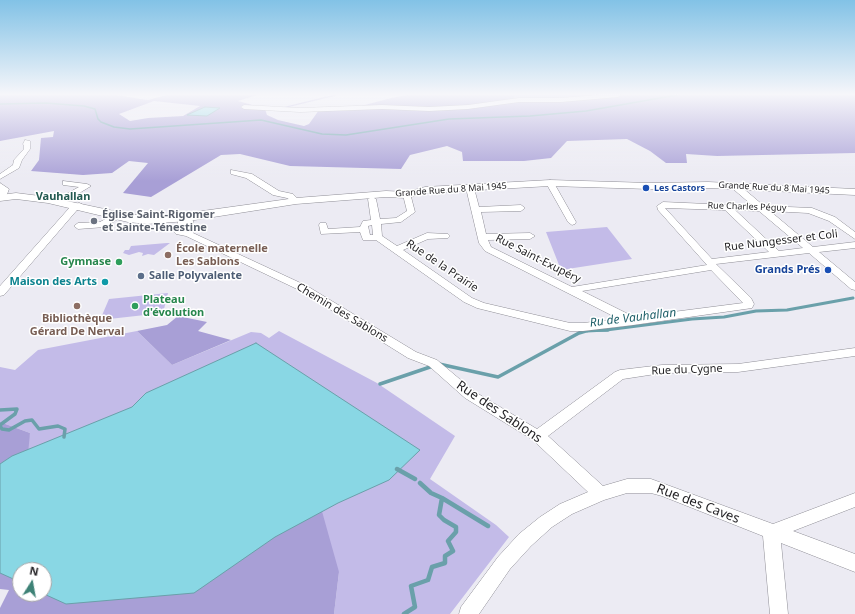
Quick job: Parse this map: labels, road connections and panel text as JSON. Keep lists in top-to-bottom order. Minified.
{"streets":{"main road":["Grande Rue du 8 Mai 1945"],"street":["Rue Charles Péguy","Rue Nungesser et Coli","Rue Saint-Exupéry","Rue de la Prairie","Chemin des Sablons","Rue du Cygne","Rue des Sablons","Rue des Caves"]},"crossings":[["Grande Rue du 8 Mai 1945","Rue Saint-Exupéry"],["Grande Rue du 8 Mai 1945","Chemin des Sablons"],["Rue Charles Péguy","Rue Nungesser et Coli"],["Rue Charles Péguy","Rue de la Prairie"],["Rue Nungesser et Coli","Rue Saint-Exupéry"],["Rue Nungesser et Coli","Rue de la Prairie"],["Rue Saint-Exupéry","Rue de la Prairie"],["Chemin des Sablons","Rue des Sablons"],["Rue du Cygne","Rue des Sablons"],["Rue des Sablons","Rue des Caves"]],"districts":["Vauhallan"],"water":["Ru de Vauhallan"],"places":["Les Castors","Église Saint-Rigomer et Sainte-Ténestine","École maternelle Les Sablons","Gymnase","Grands Prés","Salle Polyvalente","Maison des Arts","Bibliothèque Gérard De Nerval","Plateau d'évolution"],"north":"top"}
